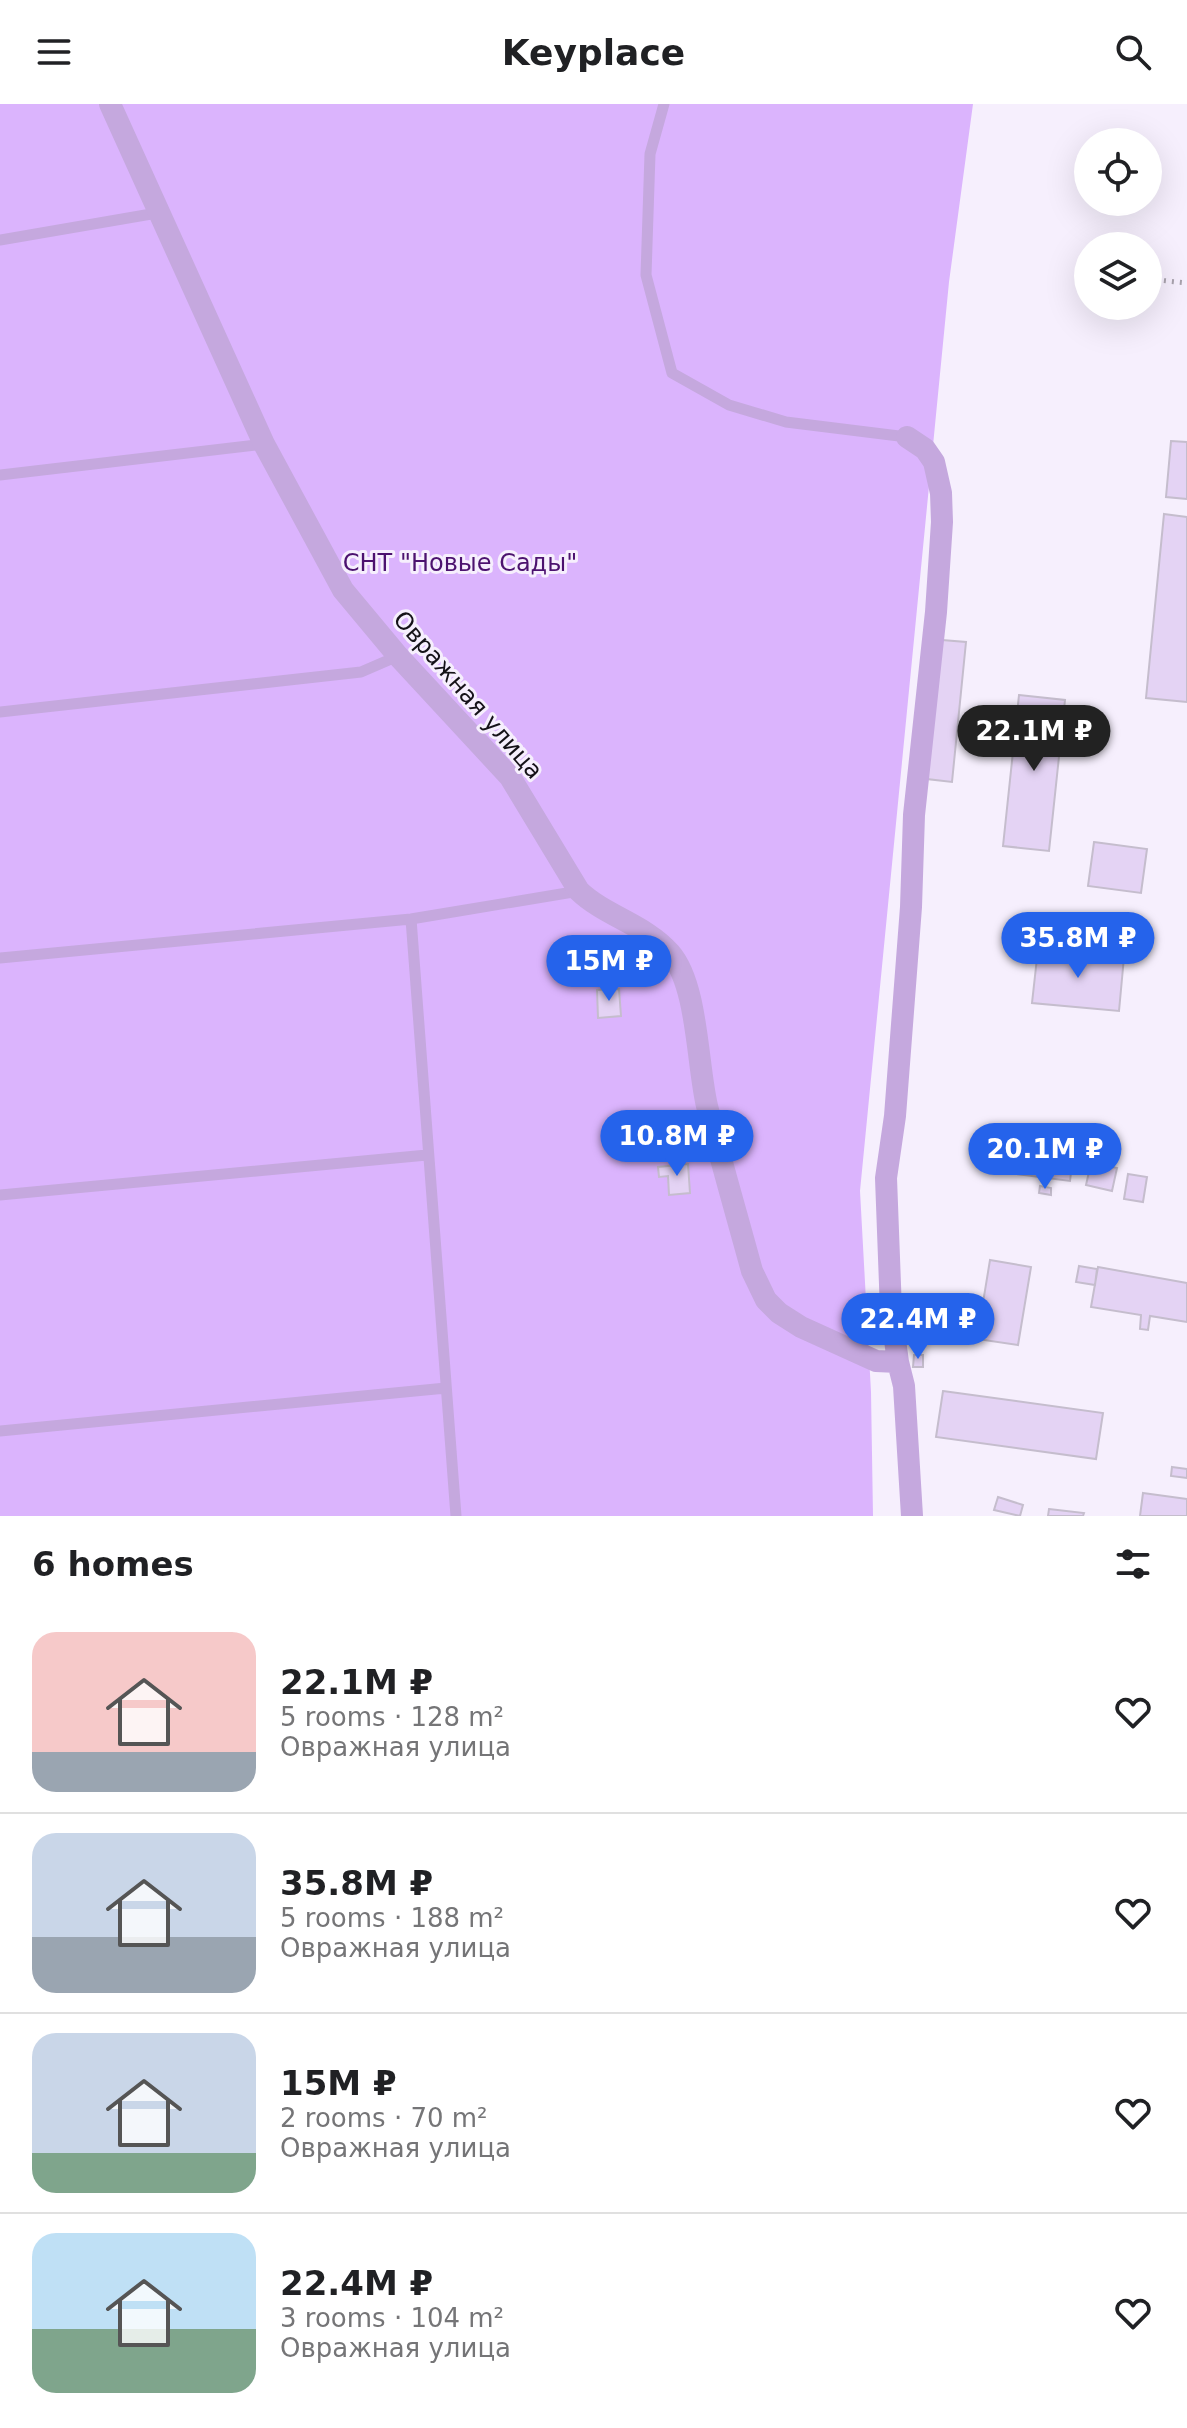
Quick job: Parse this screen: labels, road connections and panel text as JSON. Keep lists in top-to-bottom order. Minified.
{"streets":{"street":["Овражная улица"]},"parks":["СНТ \"Новые Сады\""],"page":{"header":"Keyplace","price":["22.1M ₽","35.8M ₽","15M ₽","10.8M ₽","20.1M ₽","22.4M ₽"],"heading":"6 homes","list":[{"name":"22.1M ₽","note":"5 rooms · 128 m² · Овражная улица"},{"name":"35.8M ₽","note":"5 rooms · 188 m² · Овражная улица"},{"name":"15M ₽","note":"2 rooms · 70 m² · Овражная улица"},{"name":"22.4M ₽","note":"3 rooms · 104 m² · Овражная улица"}]}}
